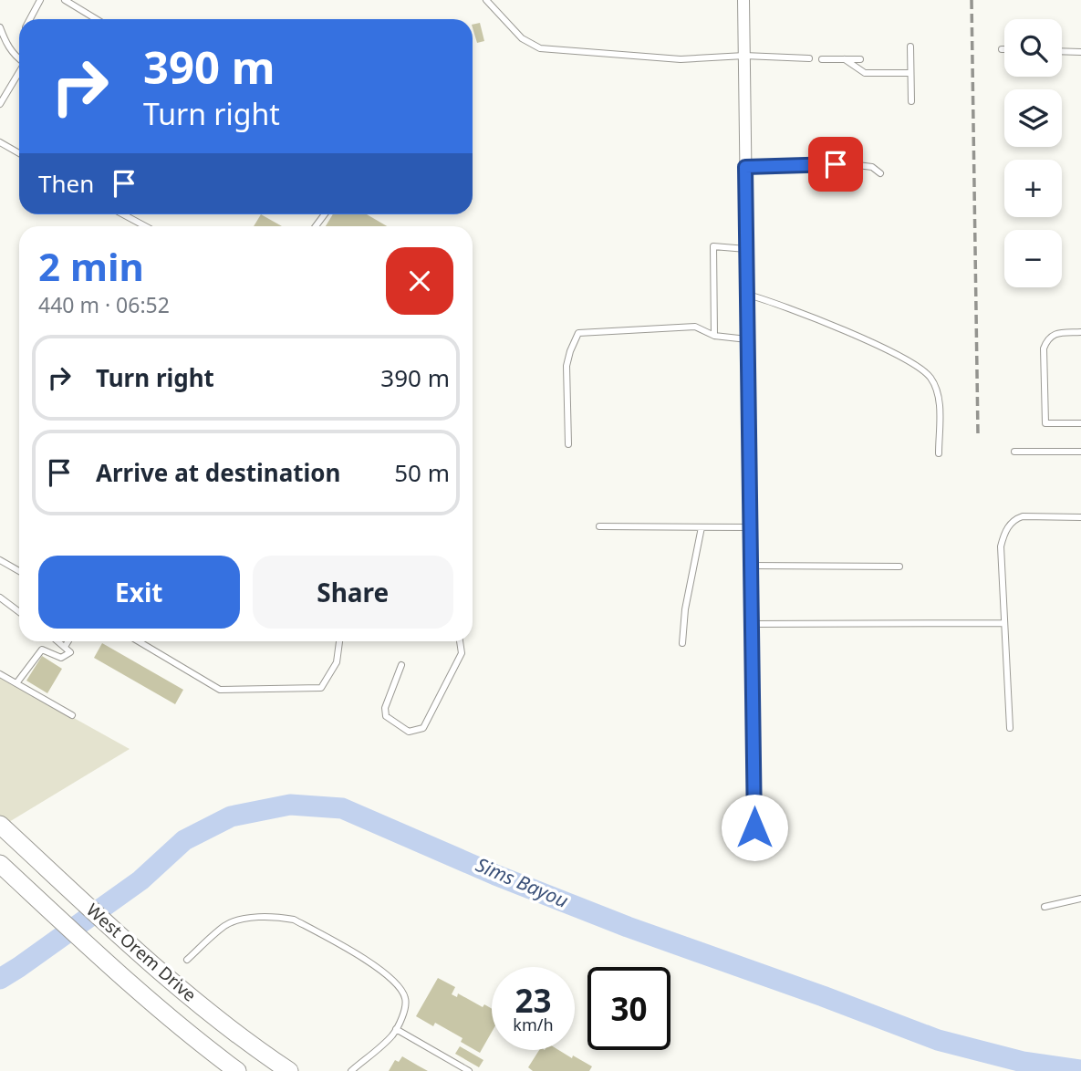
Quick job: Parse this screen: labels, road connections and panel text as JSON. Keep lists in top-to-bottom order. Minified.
{"streets":{"main road":["West Orem Drive"]},"water":["Sims Bayou"],"page":{"map_buttons":["+","−"],"turn":["390 m","Turn right"],"then":"Then","heading":["2 min","440 m · 06:52"],"list":[{"name":"Turn right","value":"390 m"},{"name":"Arrive at destination","value":"50 m"}],"buttons":["Exit","Share"],"speed":"23 km/h","limit":"30"}}
